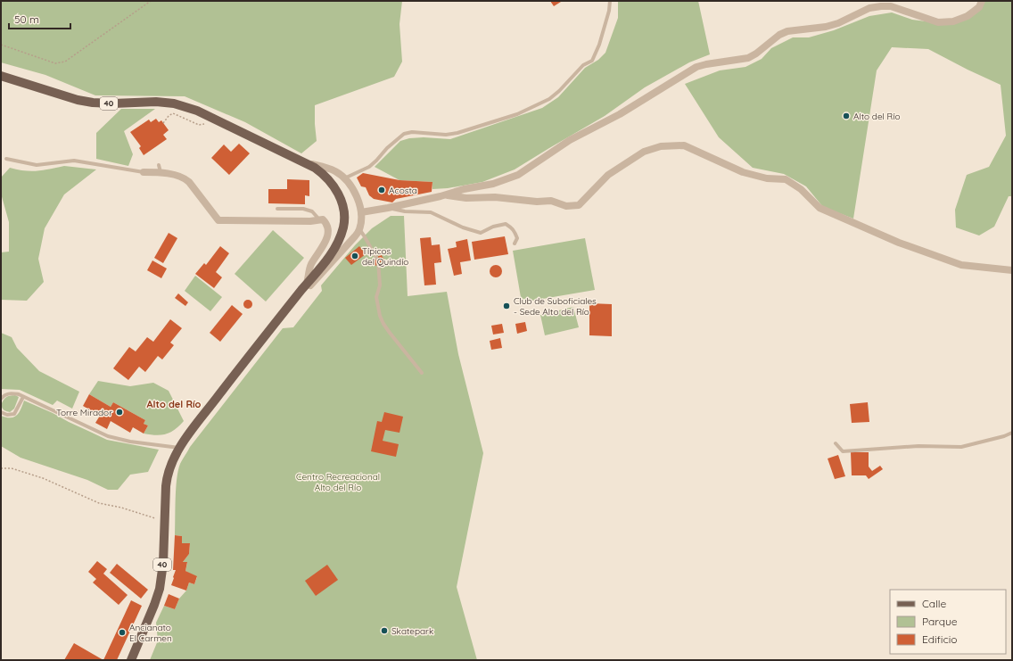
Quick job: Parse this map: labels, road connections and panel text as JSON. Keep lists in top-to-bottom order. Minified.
{"streets":{"main road":["40"]},"districts":["Alto del Río"],"parks":["Centro Recreacional Alto del Río"],"places":["Alto del Río","Acosta","Típicos del Quindío","Club de Suboficiales - Sede Alto del Río","Torre Mirador","Skatepark","Ancianato El Carmen"],"legend":["Calle","Parque","Edificio"],"scale_bar":"50 m"}
